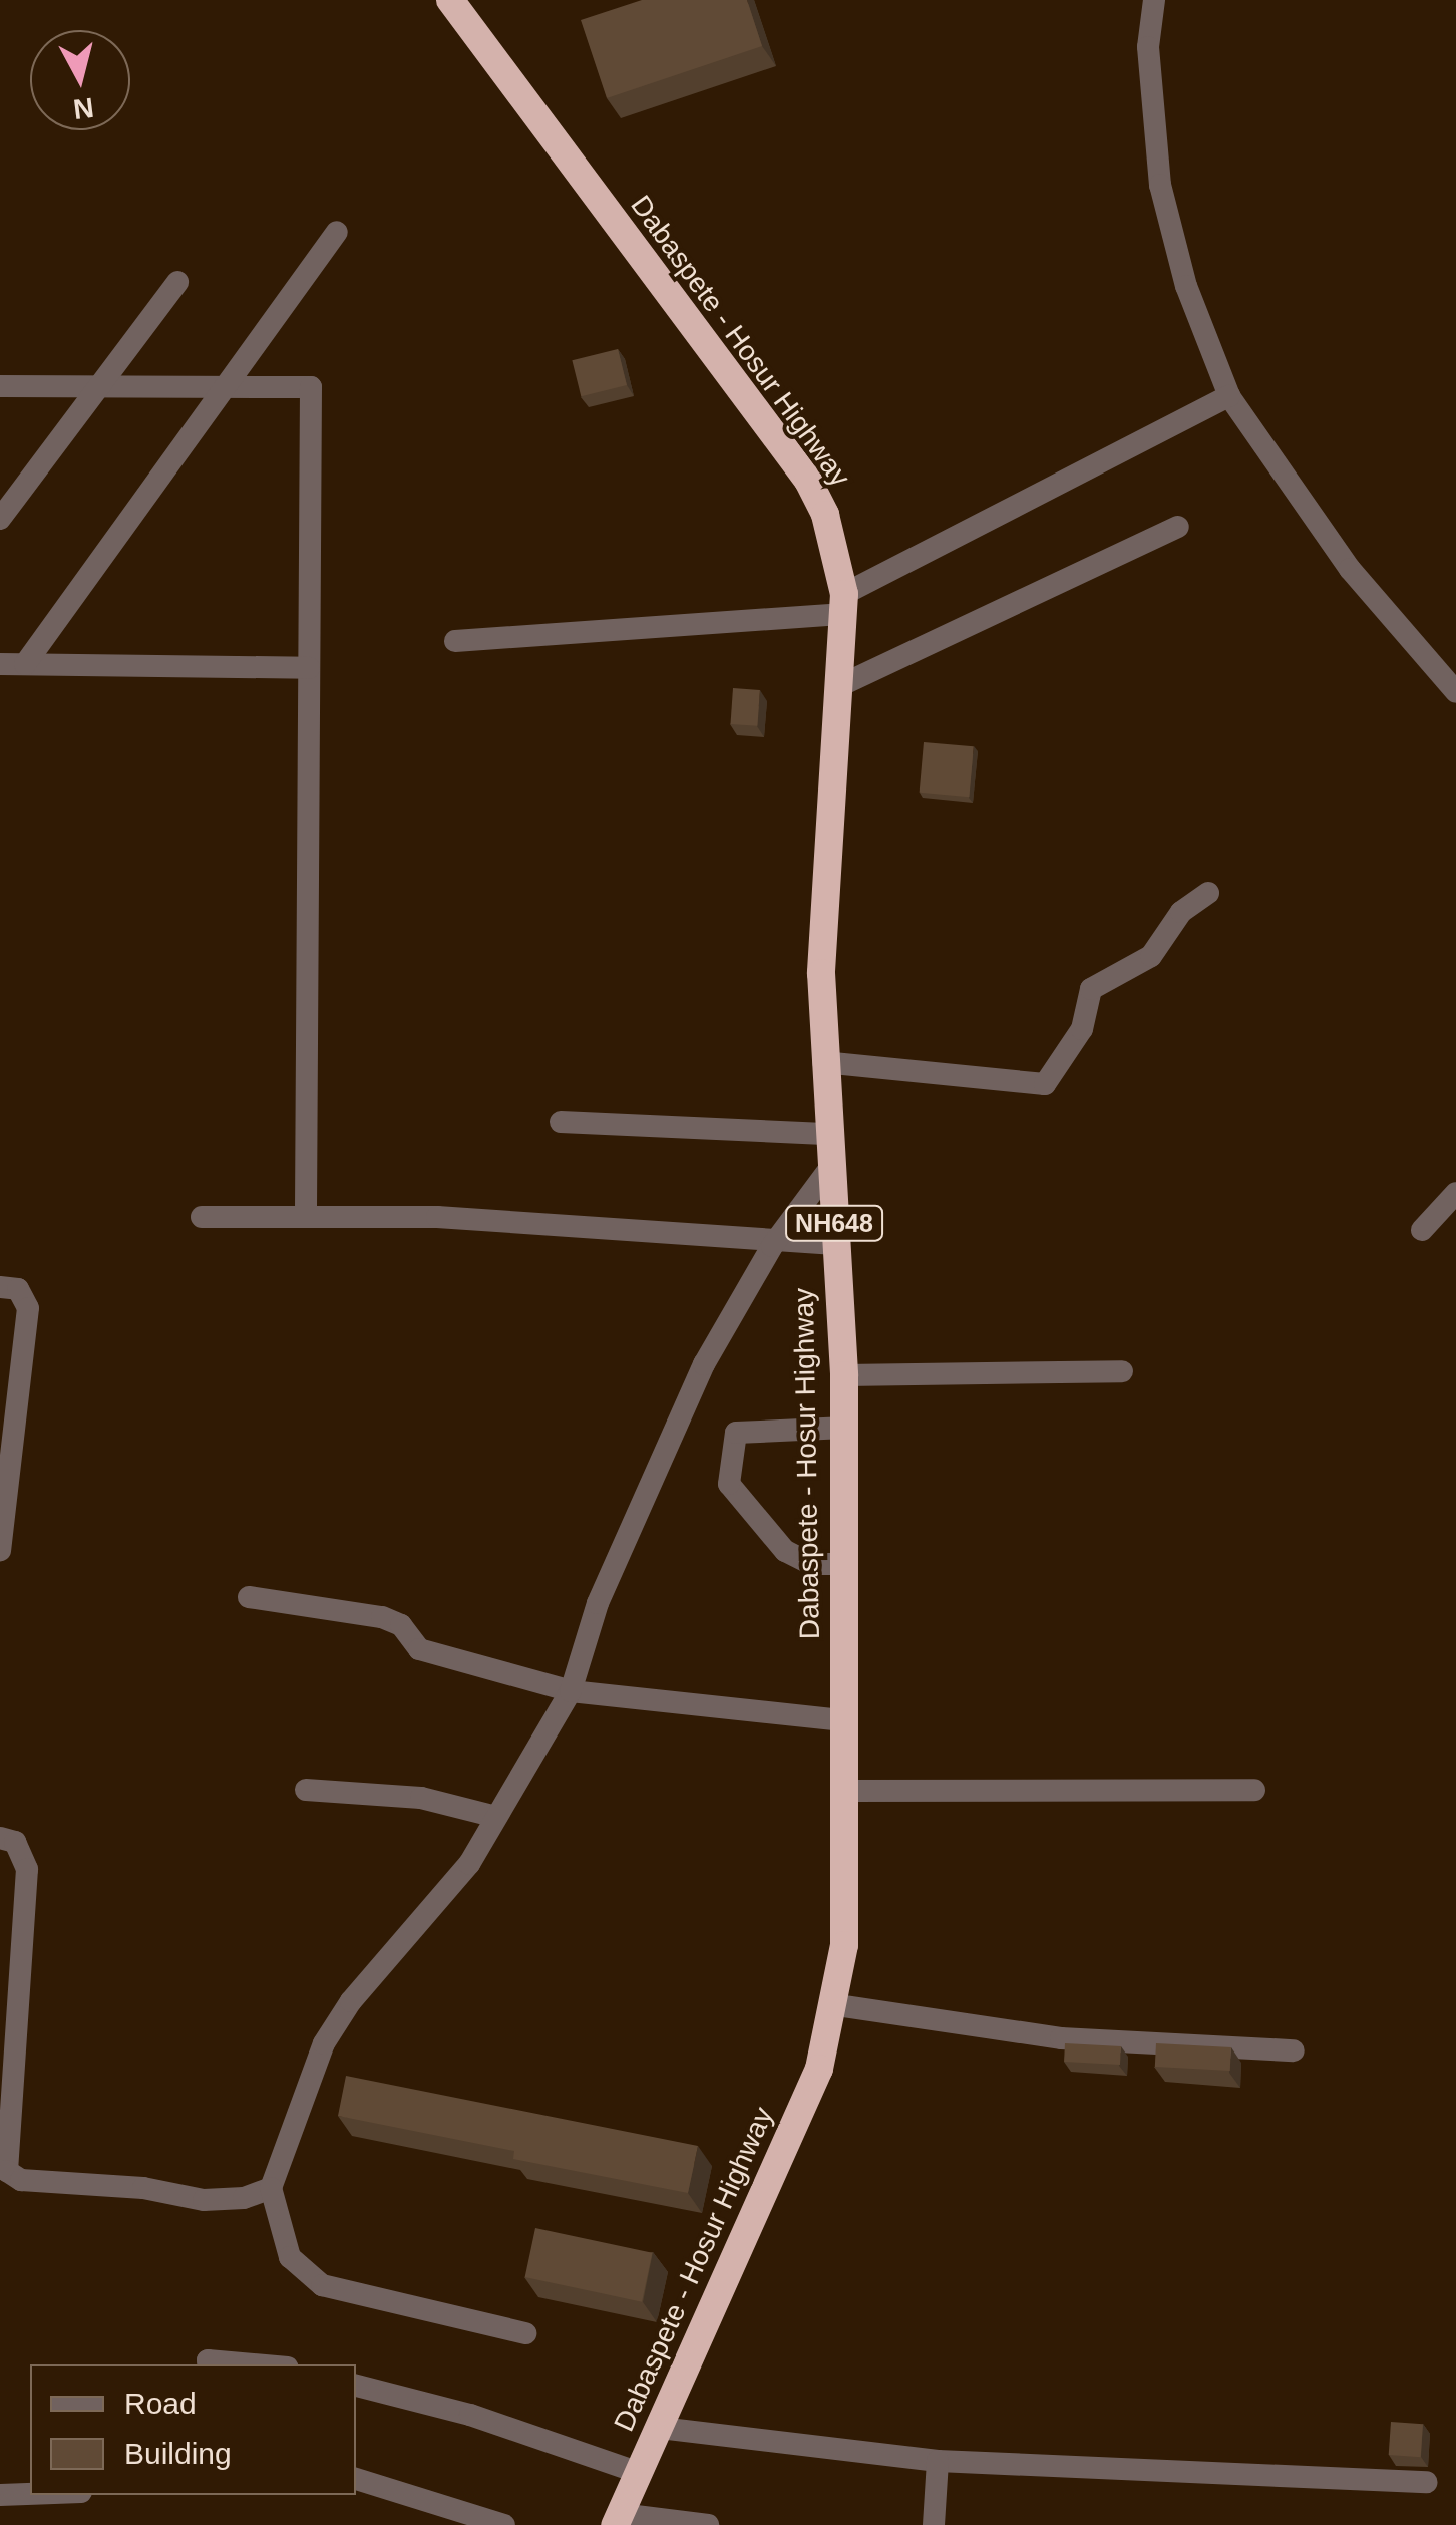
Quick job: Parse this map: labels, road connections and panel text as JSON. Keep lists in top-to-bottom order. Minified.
{"streets":{"highway":["Dabaspete - Hosur Highway","NH648"]},"legend":["Road","Building"],"north":"bottom"}
